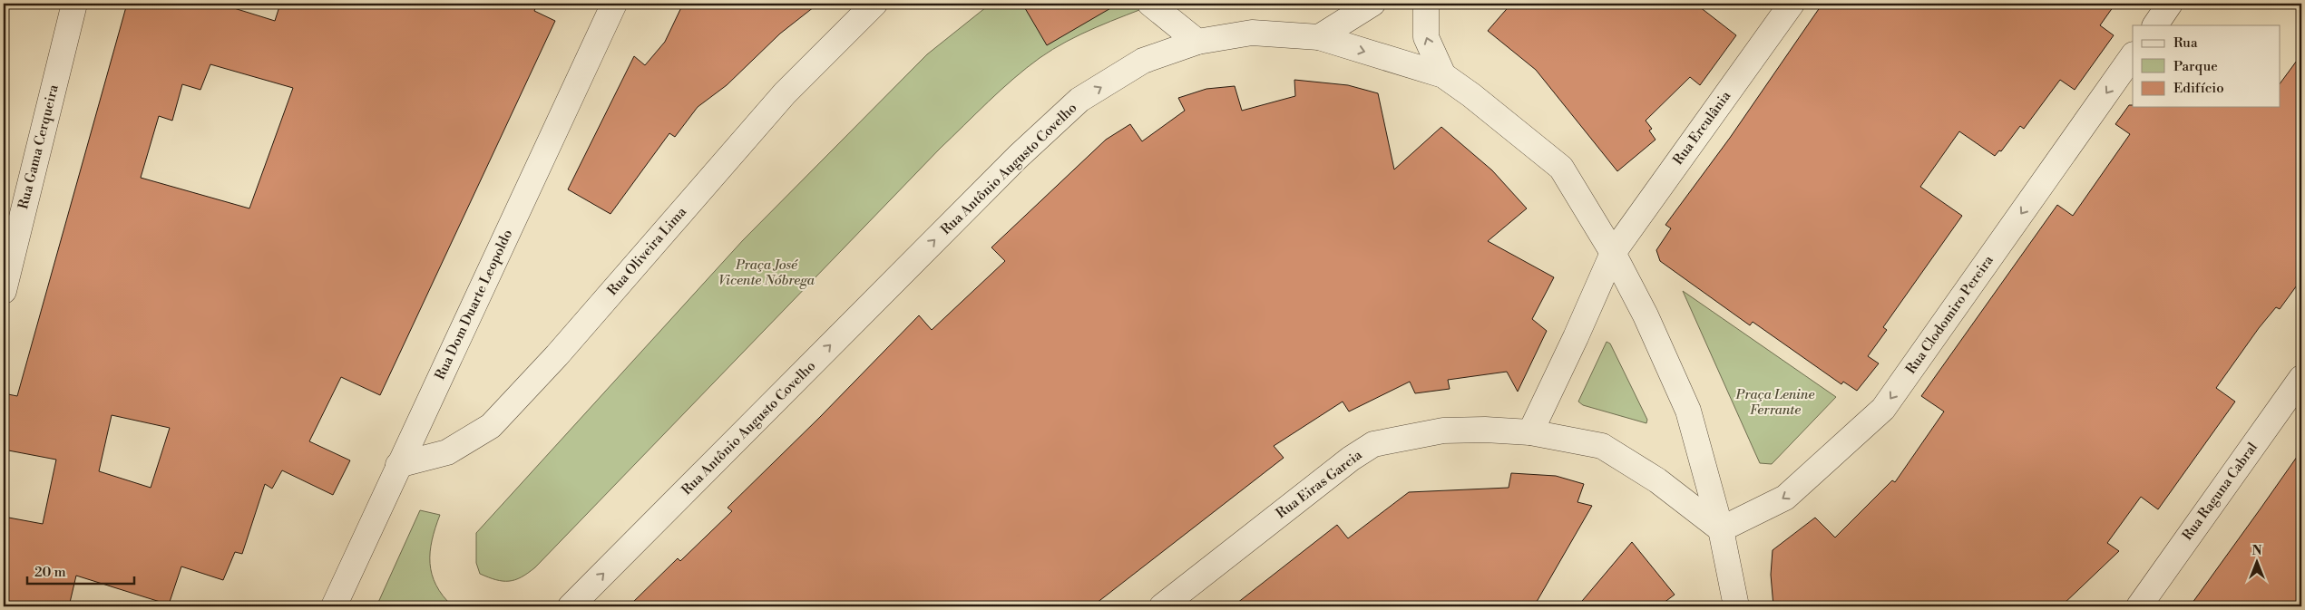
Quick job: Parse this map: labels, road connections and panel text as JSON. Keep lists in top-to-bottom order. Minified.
{"streets":{"street":["Rua Erculânia","Rua Gama Cerqueira","Rua Antônio Augusto Covelho","Rua Oliveira Lima","Rua Dom Duarte Leopoldo","Rua Clodomiro Pereira","Rua Eiras Garcia","Rua Raguna Cabral"]},"crossings":[["Rua Erculânia","Rua Antônio Augusto Covelho"],["Rua Antônio Augusto Covelho","Rua Clodomiro Pereira"],["Rua Antônio Augusto Covelho","Rua Eiras Garcia"],["Rua Oliveira Lima","Rua Dom Duarte Leopoldo"],["Rua Clodomiro Pereira","Rua Eiras Garcia"]],"one_way":["Rua Antônio Augusto Covelho","Rua Clodomiro Pereira"],"parks":["Praça José Vicente Nóbrega","Praça Lenine Ferrante"],"legend":["Rua","Parque","Edifício"],"scale_bar":"20 m","north":"top"}
